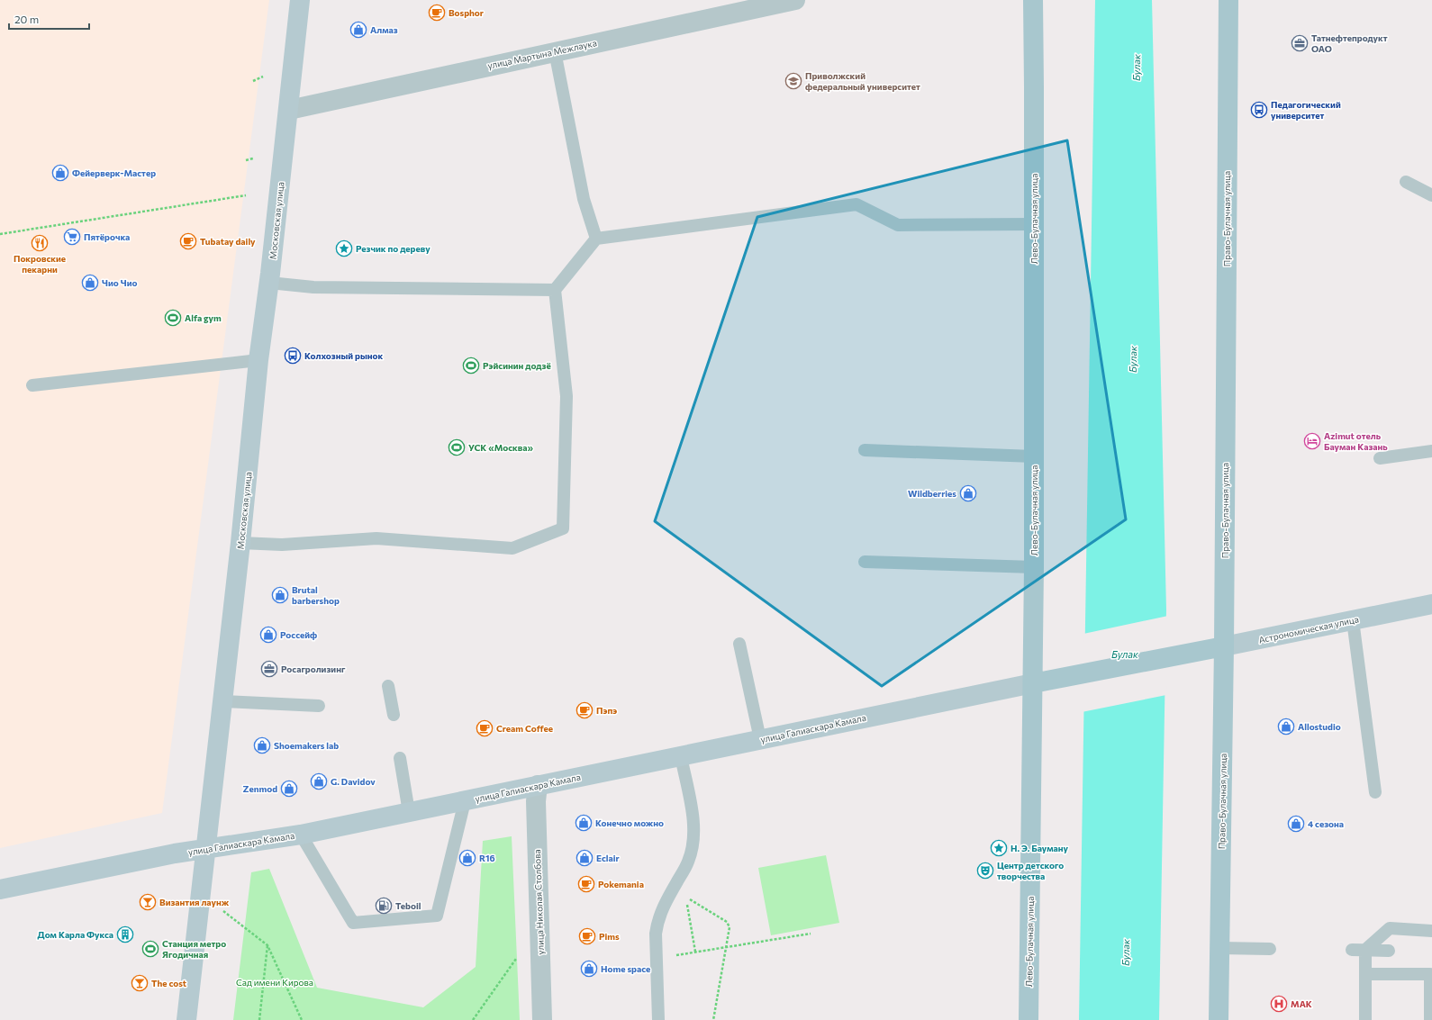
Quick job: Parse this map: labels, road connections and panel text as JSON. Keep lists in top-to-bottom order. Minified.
{"streets":{"main road":["Лево-Булачная улица","Право-Булачная улица","Астрономическая улица","улица Галиаскара Камала"],"street":["улица Мартына Межлаука","Московская улица","улица Николая Столбова"]},"crossings":[["улица Мартына Межлаука","Московская улица"],["Лево-Булачная улица","улица Галиаскара Камала"],["Право-Булачная улица","Астрономическая улица"],["Московская улица","улица Галиаскара Камала"],["Астрономическая улица","улица Галиаскара Камала"],["улица Галиаскара Камала","улица Николая Столбова"]],"water":["Булак"],"parks":["Сад имени Кирова"],"places":{"cafe":["Bosphor","Tubatay daily","Пэпэ","Cream Coffee","Pokemania","Pims"],"shop":["Алмаз","Фейерверк-Мастер","Чио Чио","Wildberries","Brutal barbershop","Россейф","Allostudio","Shoemakers lab","G. Davidov","Zenmod","Конечно можно","4 сезона","R16","Eclair","Home space"],"office":["Татнефтепродукт ОАО","Росагролизинг"],"school or university":["Приволжский федеральный университет"],"bus stop":["Педагогический университет","Колхозный рынок"],"supermarket":["Пятёрочка"],"restaurant":["Покровские пекарни"],"place":["Резчик по дереву","Н. Э. Бауману"],"sports":["Alfa gym","Рэйсинин додзё","УСК «Москва»","Станция метро Ягодичная"],"hotel":["Azimut отель Бауман Казань"],"theatre":["Центр детского творчества"],"bar":["Византия лаунж","The cost"],"fuel station":["Teboil"],"building":["Дом Карла Фукса"],"hospital":["МАК"]},"scale_bar":"20 m"}
